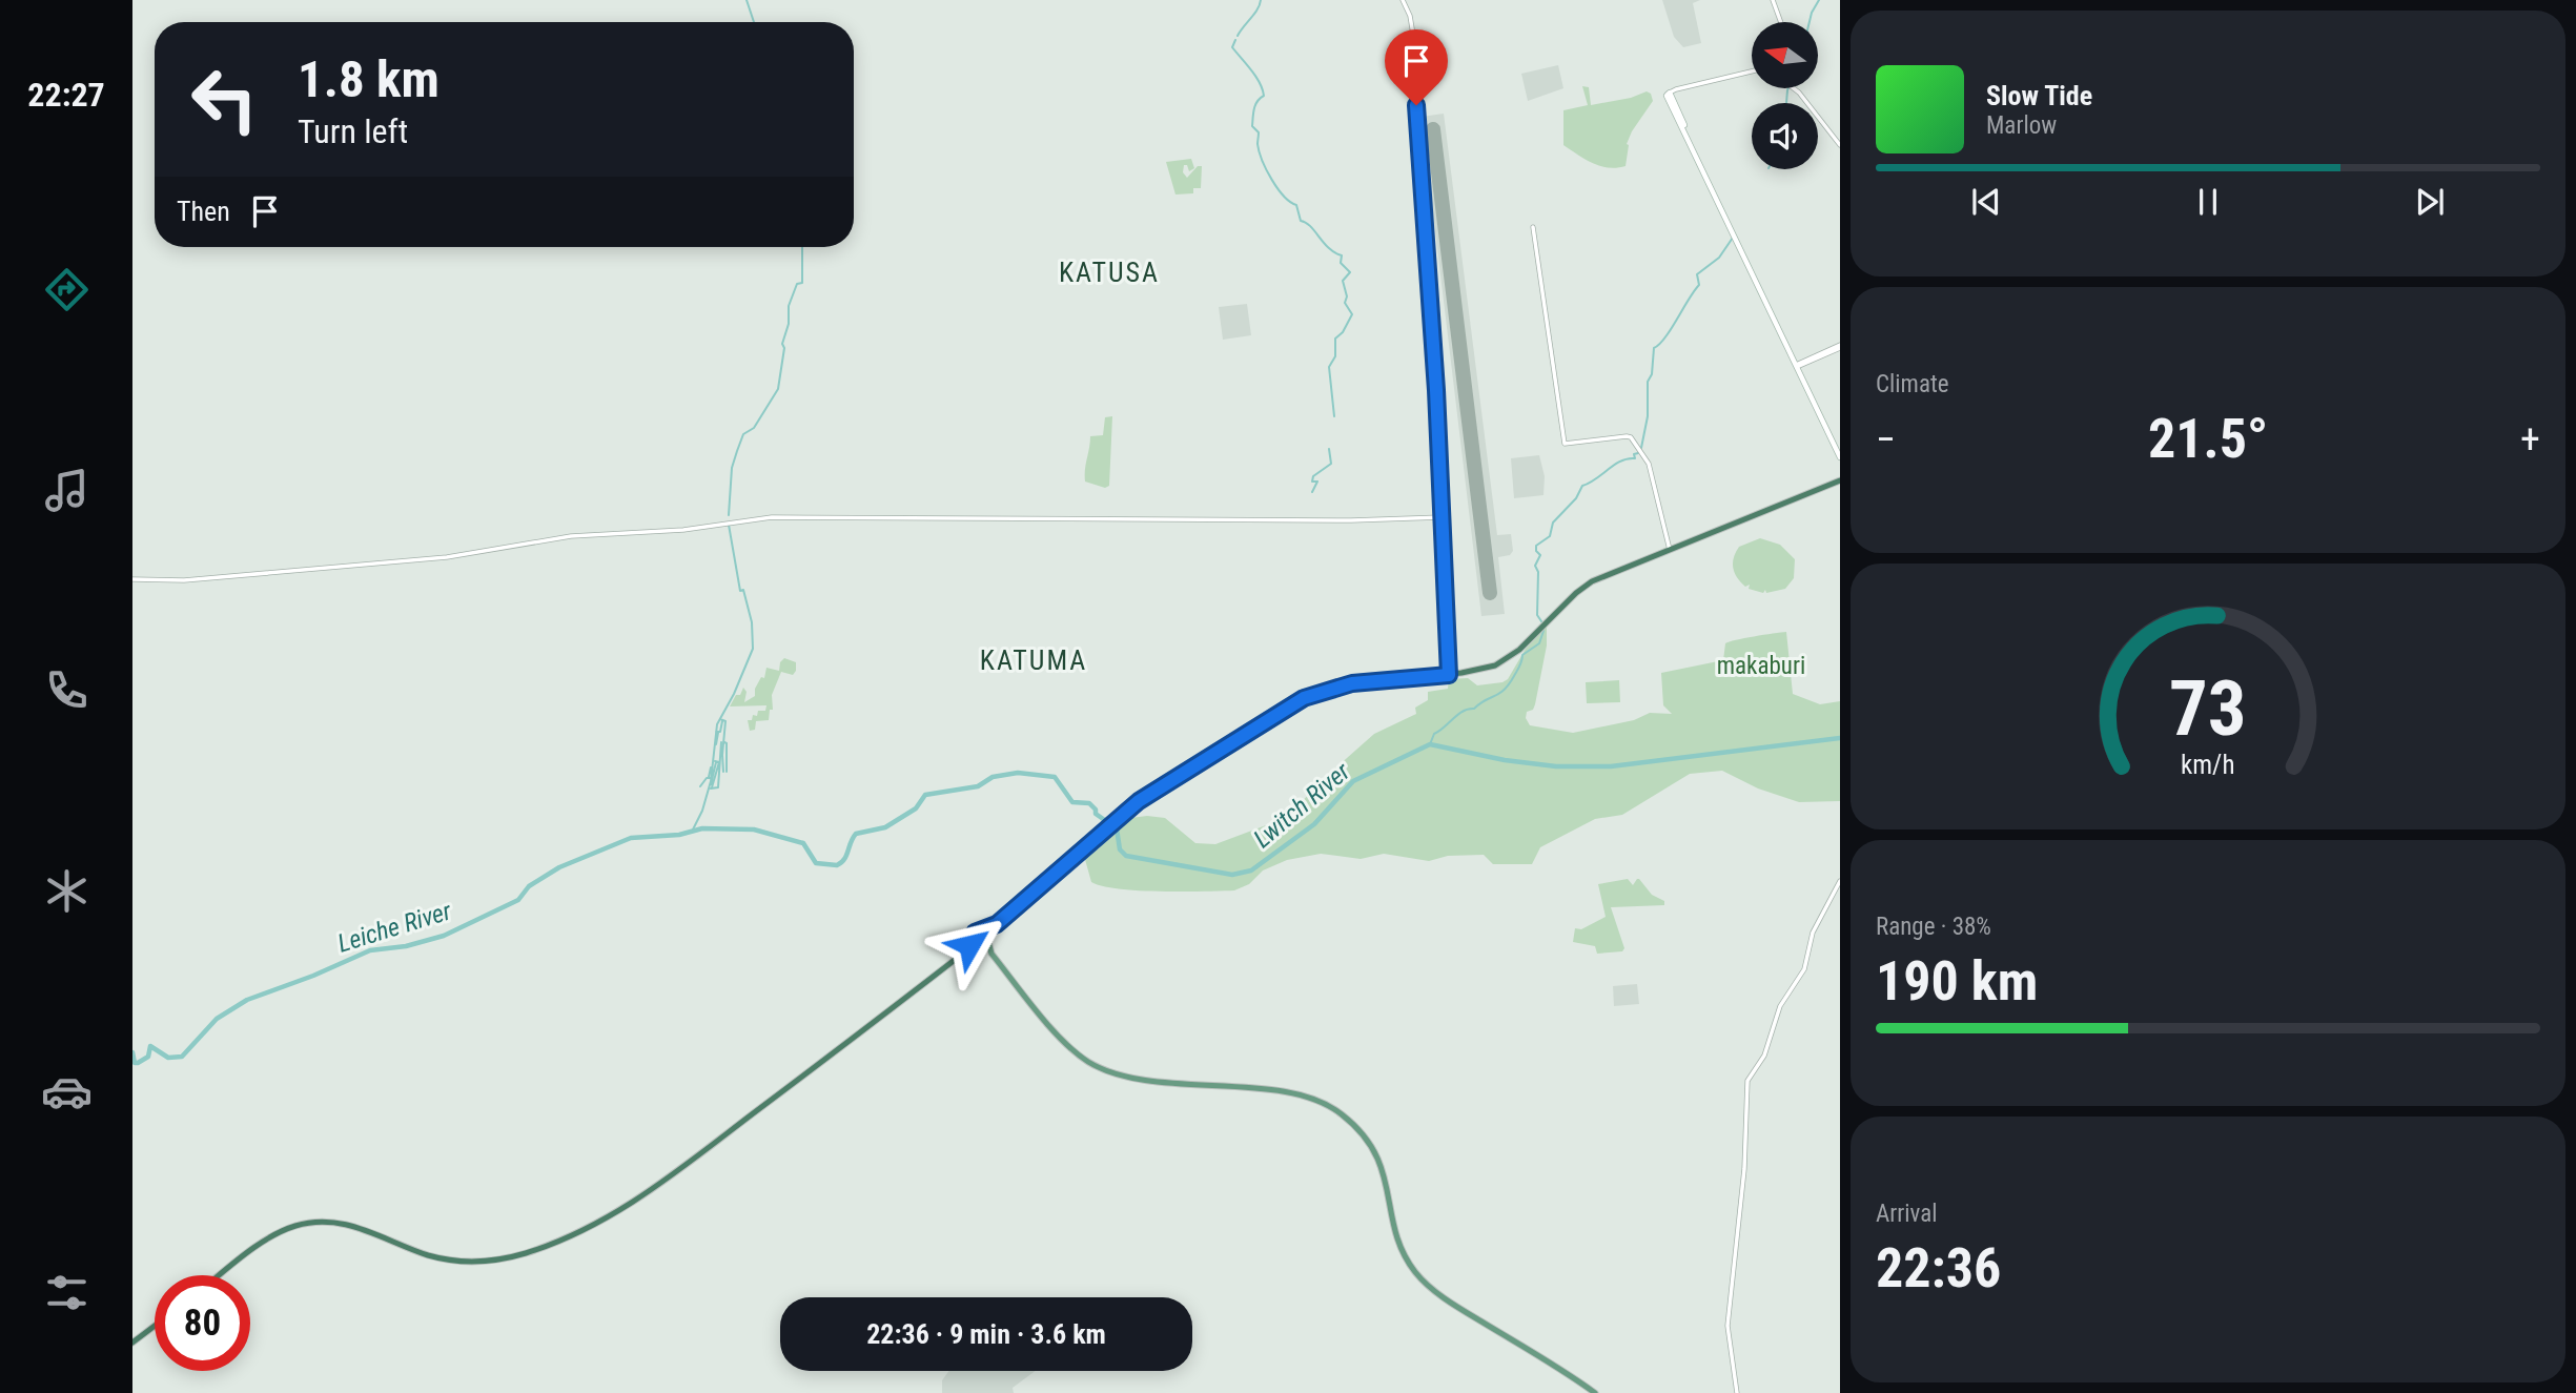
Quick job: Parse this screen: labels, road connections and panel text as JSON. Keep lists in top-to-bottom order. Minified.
{"districts":["KATUSA","KATUMA"],"water":["Lwitch River","Leiche River"],"parks":["makaburi"],"north":"left","page":{"tabs":"22:27","turn":["1.8 km","Turn left"],"song":["Slow Tide","Marlow"],"then":"Then","tile":["Climate",["Range · 38%","190 km"],["Arrival","22:36"]],"heat":["−","21.5°","+"],"limit":"80","trip":"22:36 · 9 min · 3.6 km","gauge":["73","km/h"]}}
